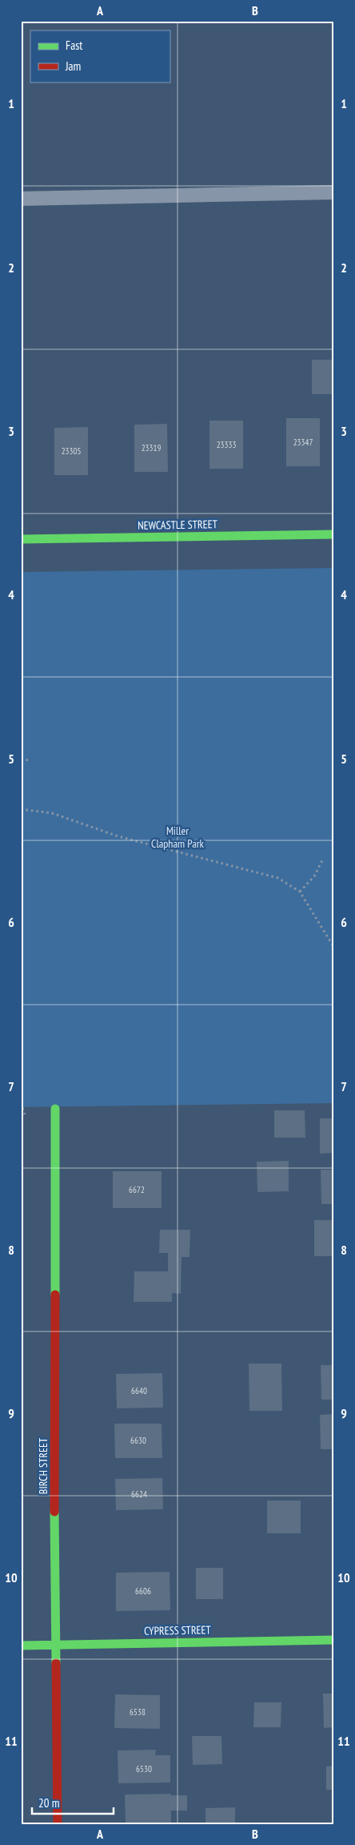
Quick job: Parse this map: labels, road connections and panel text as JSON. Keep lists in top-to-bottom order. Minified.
{"streets":{"street":["NEWCASTLE STREET","BIRCH STREET","CYPRESS STREET"]},"crossings":[["BIRCH STREET","CYPRESS STREET"]],"parks":["Miller Clapham Park"],"house_numbers":["23347","23333","23319","23305","6672","6640","6630","6624","6606","6538","6530"],"legend":["Fast","Jam"],"scale_bar":"20 m","grid":{"columns":["A","B"],"rows":["1","2","3","4","5","6","7","8","9","10","11"]}}
